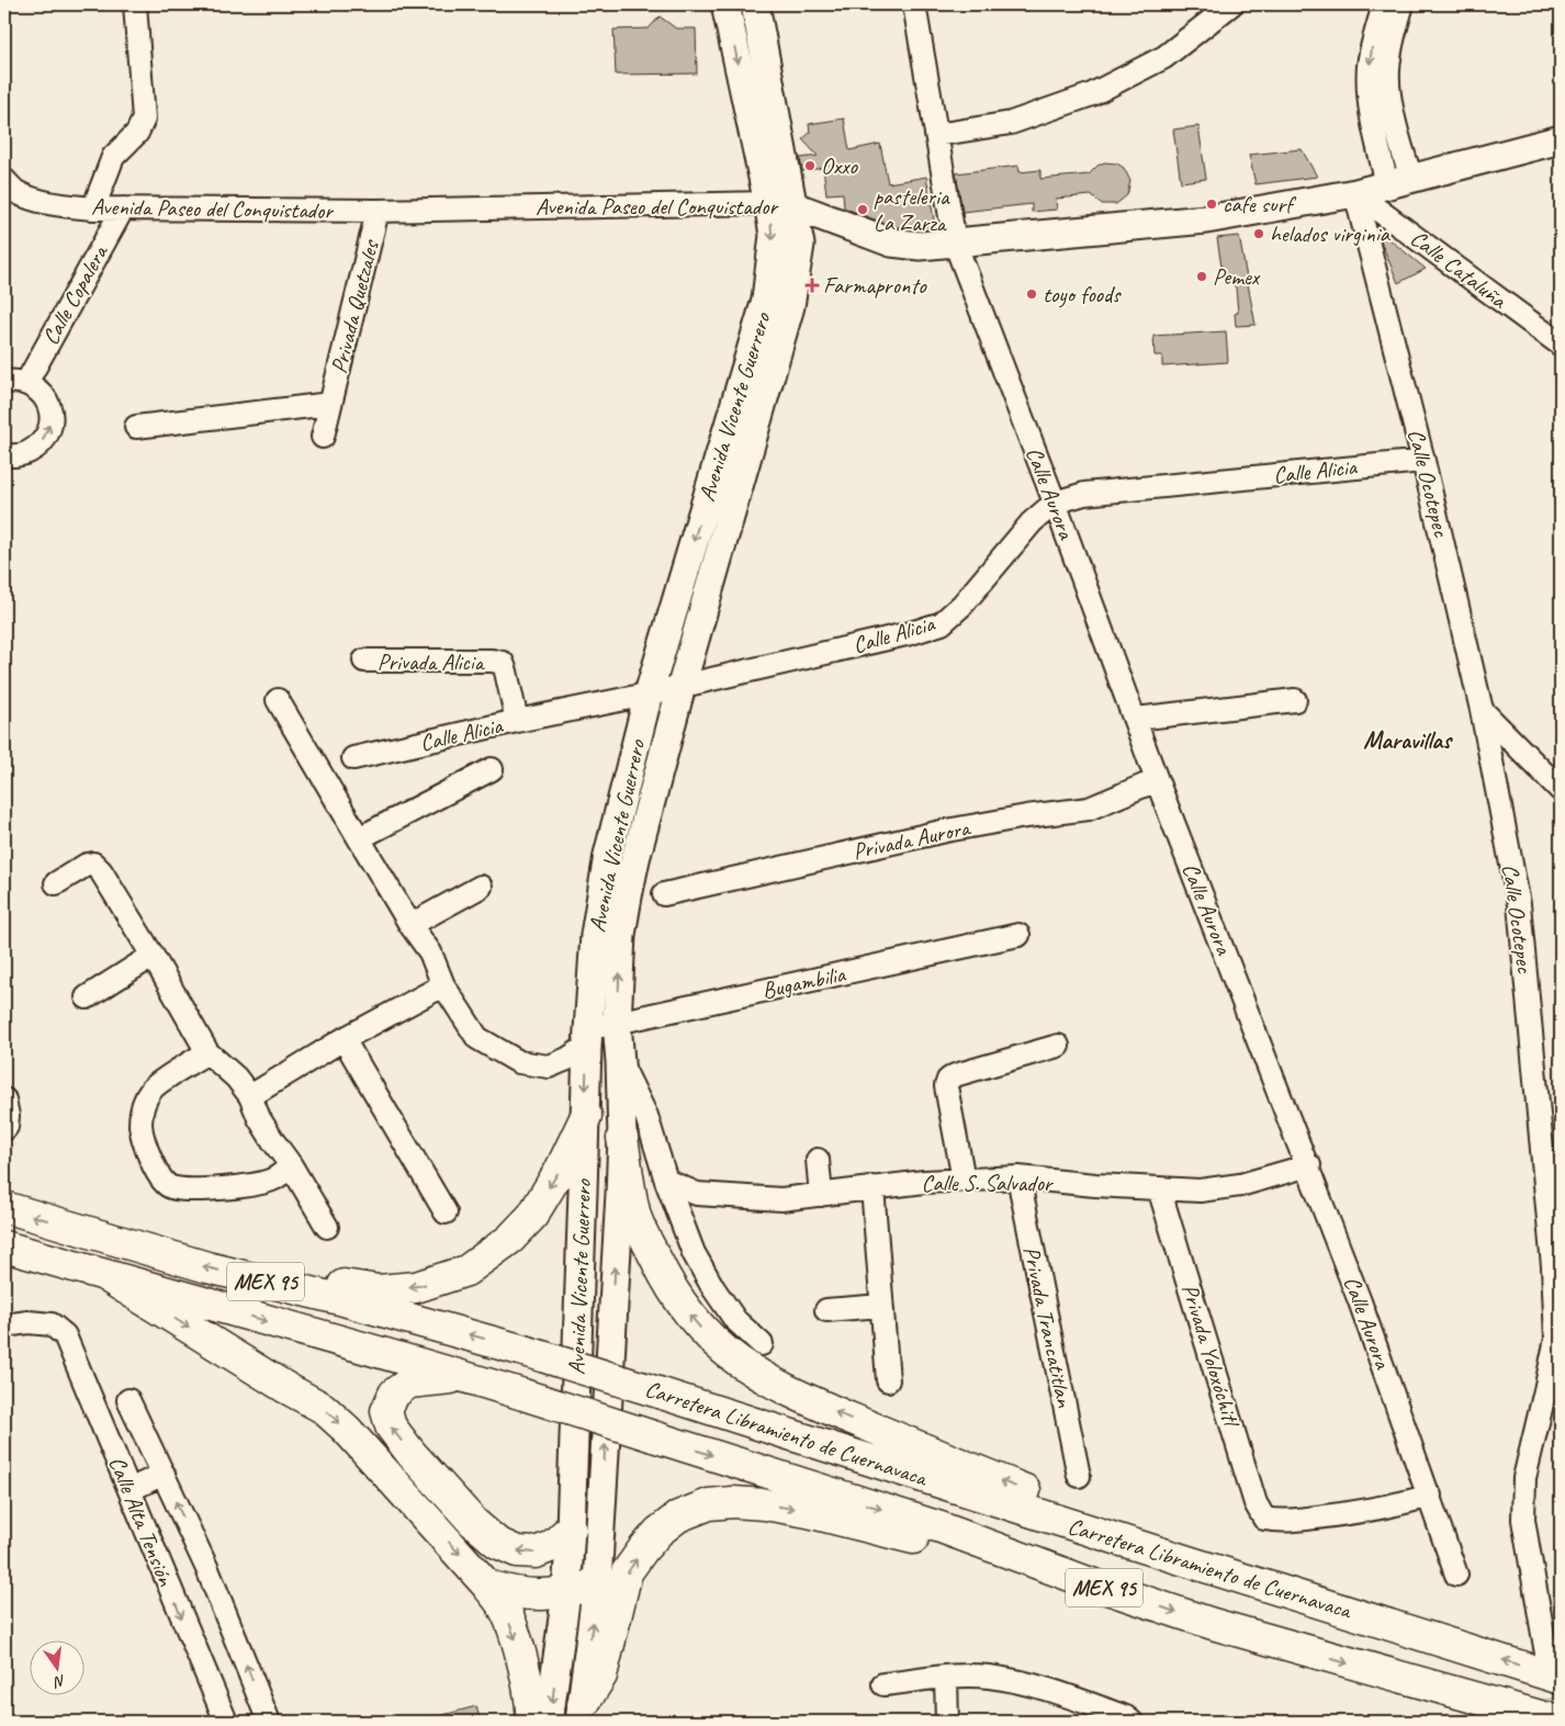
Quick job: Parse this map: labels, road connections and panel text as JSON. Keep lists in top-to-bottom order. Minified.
{"streets":{"highway":["MEX 95","Carretera Libramiento de Cuernavaca"],"main road":["Avenida Paseo del Conquistador","Avenida Vicente Guerrero"],"street":["Calle Cataluña","Calle Copalera","Privada Quetzales","Calle Alicia","Calle Ocotepec","Calle Aurora","Privada Alicia","Privada Aurora","Bugambilia","Calle S. Salvador","Privada Trancatitlan","Privada Yoloxóchitl","Calle Alta Tensión"]},"crossings":[["Avenida Paseo del Conquistador","Calle Cataluña"],["Avenida Paseo del Conquistador","Calle Copalera"],["Avenida Paseo del Conquistador","Privada Quetzales"],["Avenida Paseo del Conquistador","Avenida Vicente Guerrero"],["Avenida Paseo del Conquistador","Calle Ocotepec"],["Avenida Paseo del Conquistador","Calle Aurora"],["Calle Cataluña","Calle Ocotepec"],["Avenida Vicente Guerrero","Calle Alicia"],["Avenida Vicente Guerrero","Bugambilia"],["Calle Alicia","Calle Ocotepec"],["Calle Alicia","Calle Aurora"],["Calle Alicia","Privada Alicia"],["Calle Ocotepec","Carretera Libramiento de Cuernavaca"],["Calle Aurora","Privada Aurora"],["Calle Aurora","Calle S. Salvador"],["Calle Aurora","Privada Yoloxóchitl"],["Calle S. Salvador","Privada Trancatitlan"],["Calle S. Salvador","Privada Yoloxóchitl"]],"districts":["Maravillas"],"places":{"other":["Oxxo","cafe surf","pasteleria La Zarza","helados virginia","Pemex","toyo foods"],"health":["Farmapronto"]},"north":"bottom"}
